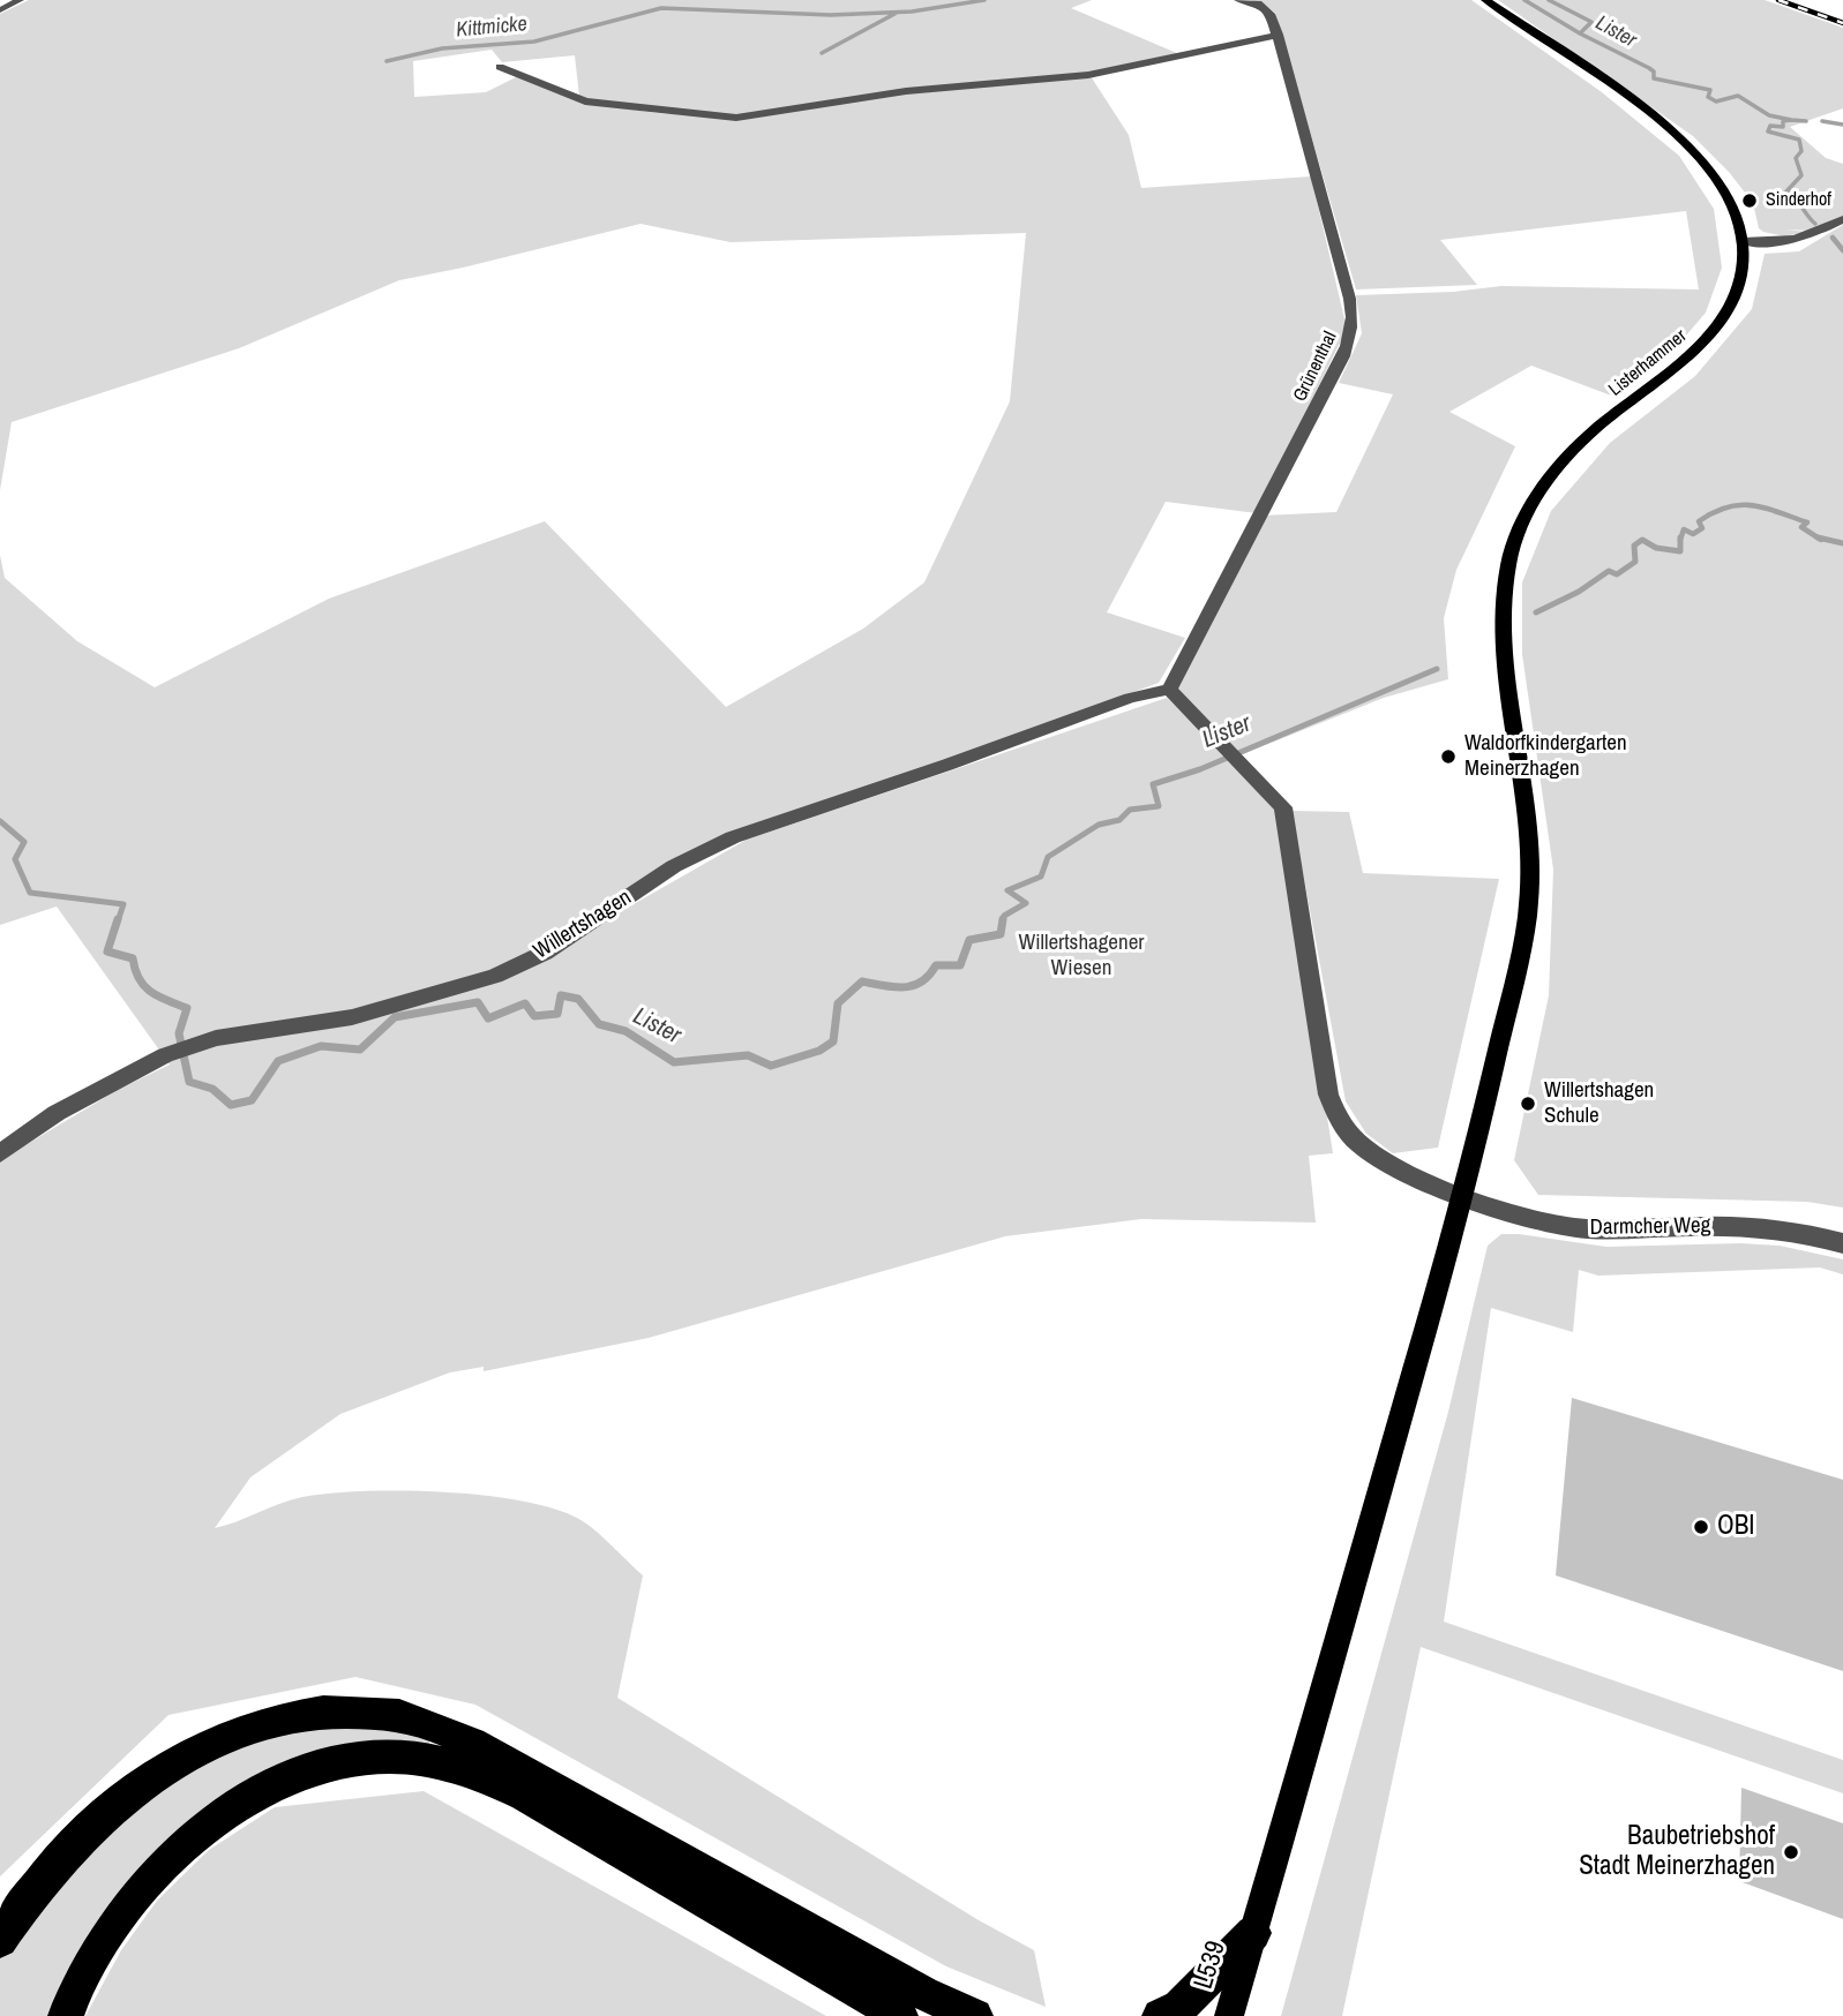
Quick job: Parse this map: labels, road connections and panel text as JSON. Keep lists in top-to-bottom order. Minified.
{"streets":{"main road":["Listerhammer","L539"],"street":["Grünenthal","Willertshagen","Darmcher Weg"]},"crossings":[["Listerhammer","Darmcher Weg"],["Listerhammer","L539"],["Grünenthal","Willertshagen"],["Grünenthal","Darmcher Weg"],["Willertshagen","Darmcher Weg"],["Darmcher Weg","L539"]],"water":["Kittmicke","Lister"],"parks":["Willertshagener Wiesen"],"places":["Sinderhof","Waldorfkindergarten Meinerzhagen","Willertshagen Schule","OBI","Baubetriebshof Stadt Meinerzhagen"]}
